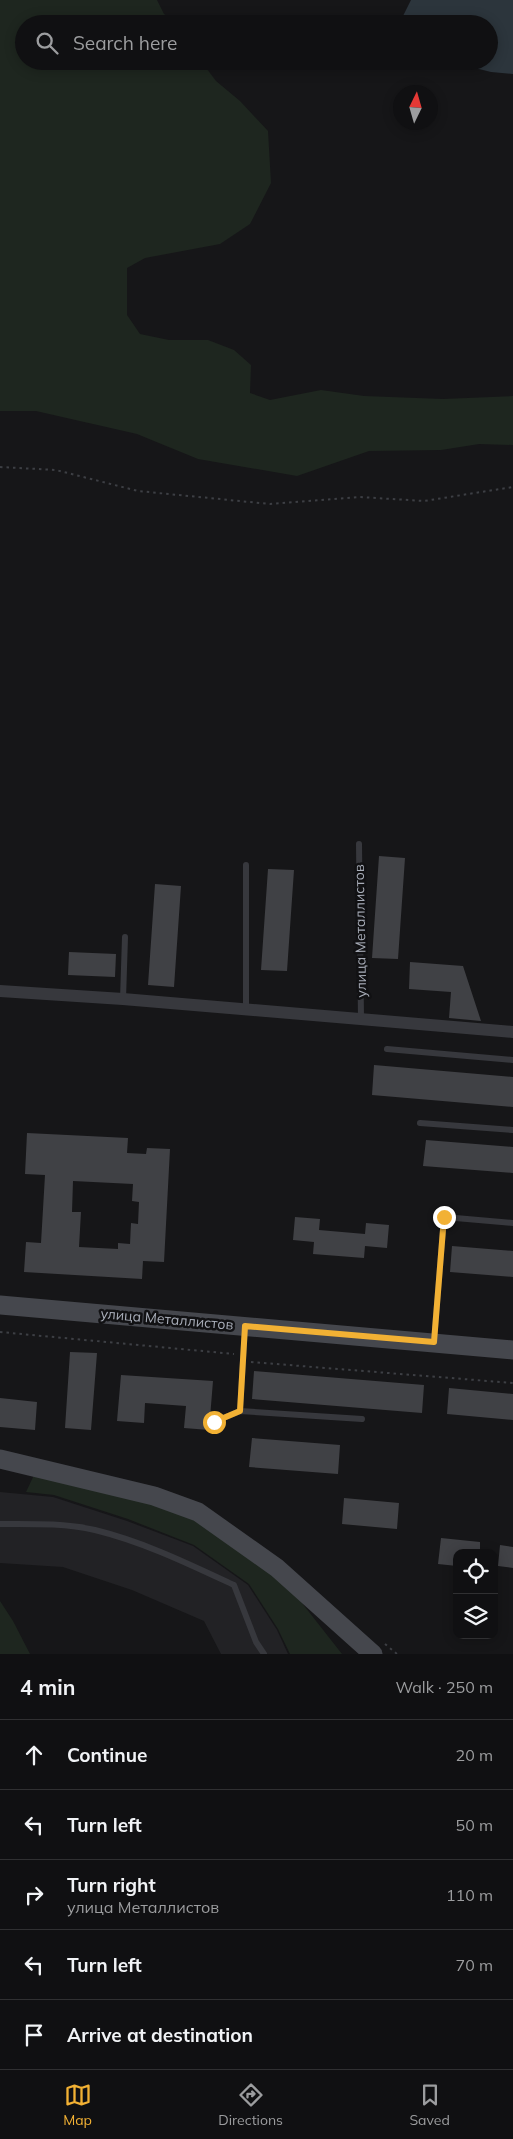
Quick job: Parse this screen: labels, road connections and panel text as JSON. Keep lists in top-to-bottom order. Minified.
{"streets":{"street":["улица Металлистов"]},"north":"top","page":{"search":"Search here","heading":["4 min","Walk · 250 m"],"list":[["Continue","20 m"],["Turn left","50 m"],["Turn right","улица Металлистов","110 m"],["Turn left","70 m"],"Arrive at destination"],"nav":["Map","Directions","Saved"]}}
